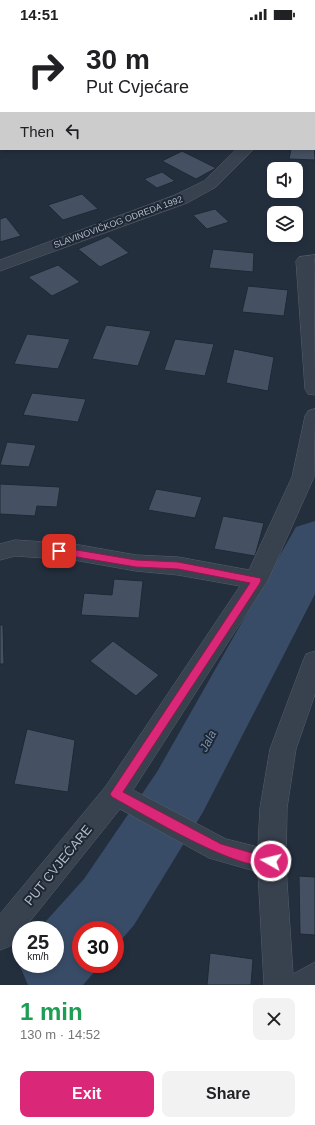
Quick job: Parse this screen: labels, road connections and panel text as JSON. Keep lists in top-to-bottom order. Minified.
{"streets":{"street":["SLAVINOVIČKOG ODREDA 1992","PUT CVJEĆARE"]},"water":["Jala"],"page":{"status":"14:51","turn":["30 m","Put Cvjećare"],"then":"Then","speed":"25 km/h","limit":"30","heading":["1 min","130 m · 14:52"],"buttons":["Exit","Share"]}}
